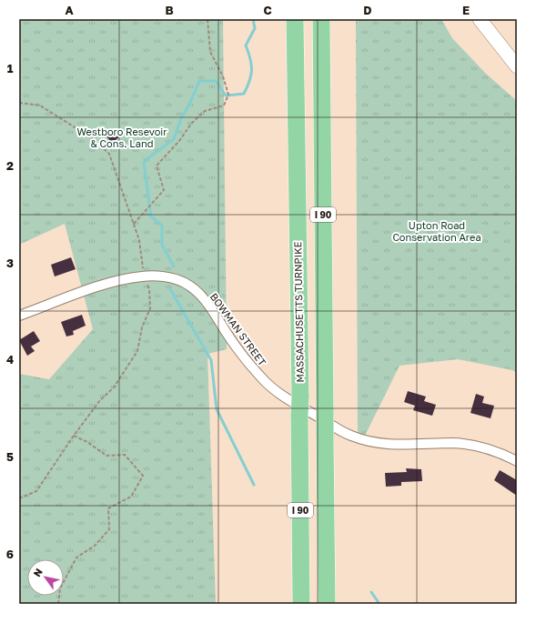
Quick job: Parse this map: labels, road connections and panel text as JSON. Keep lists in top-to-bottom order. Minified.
{"streets":{"highway":["I 90","MASSACHUSETTS TURNPIKE"],"street":["BOWMAN STREET"]},"parks":["Westboro Resevoir & Cons. Land","Upton Road Conservation Area"],"north":"top left","grid":{"columns":["A","B","C","D","E"],"rows":["1","2","3","4","5","6"]}}
